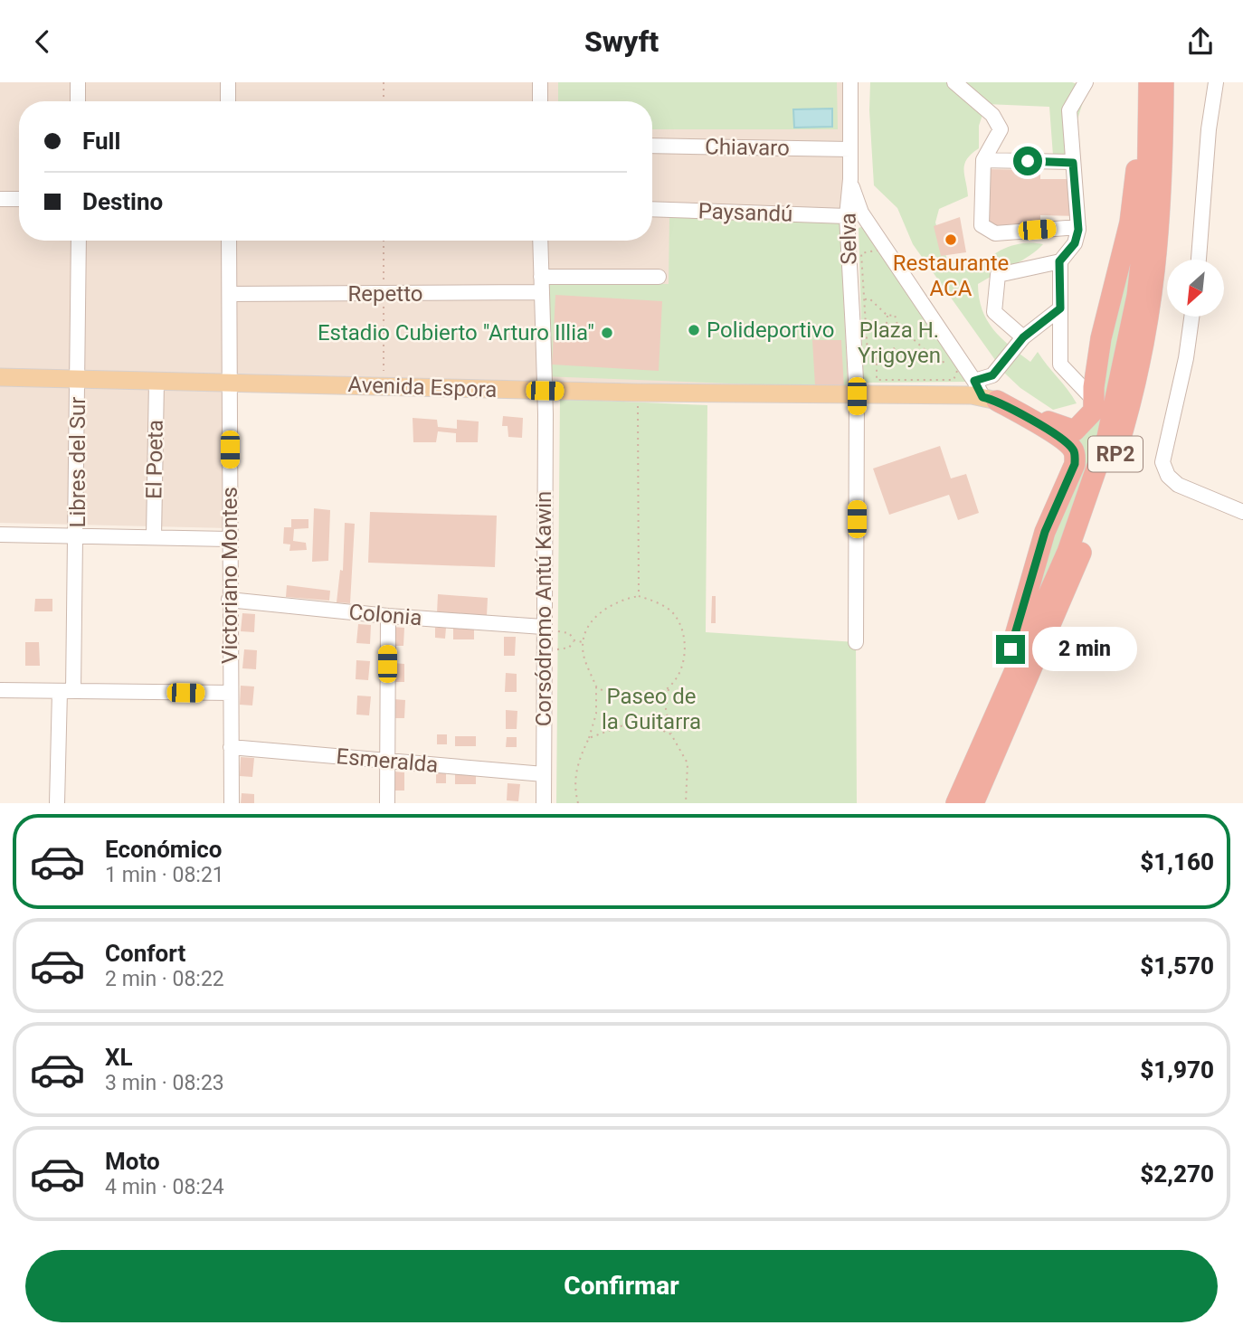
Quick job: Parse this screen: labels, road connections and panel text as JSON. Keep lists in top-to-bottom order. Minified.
{"streets":{"highway":["RP2"],"main road":["Avenida Espora"],"street":["Chiavaro","Paysandú","Selva","Repetto","El Poeta","Libres del Sur","Victoriano Montes","Corsódromo Antú Kawin","Colonia","Esmeralda"]},"crossings":[["Chiavaro","Selva"],["Paysandú","Selva"],["Selva","Avenida Espora"],["Repetto","Victoriano Montes"],["Repetto","Corsódromo Antú Kawin"],["Avenida Espora","El Poeta"],["Avenida Espora","Libres del Sur"],["Avenida Espora","Victoriano Montes"],["Avenida Espora","Corsódromo Antú Kawin"],["Victoriano Montes","Colonia"],["Victoriano Montes","Esmeralda"],["Corsódromo Antú Kawin","Colonia"],["Corsódromo Antú Kawin","Esmeralda"]],"parks":["Plaza H. Yrigoyen","Paseo de la Guitarra"],"places":["Restaurante ACA","Polideportivo","Estadio Cubierto \"Arturo Illia\""],"north":"bottom left","page":{"header":"Swyft","banner":["Full","Destino"],"bubble":"2 min","list":[{"name":"Económico","note":"1 min · 08:21","value":"$1,160"},{"name":"Confort","note":"2 min · 08:22","value":"$1,570"},{"name":"XL","note":"3 min · 08:23","value":"$1,970"},{"name":"Moto","note":"4 min · 08:24","value":"$2,270"}],"buttons":"Confirmar"}}
